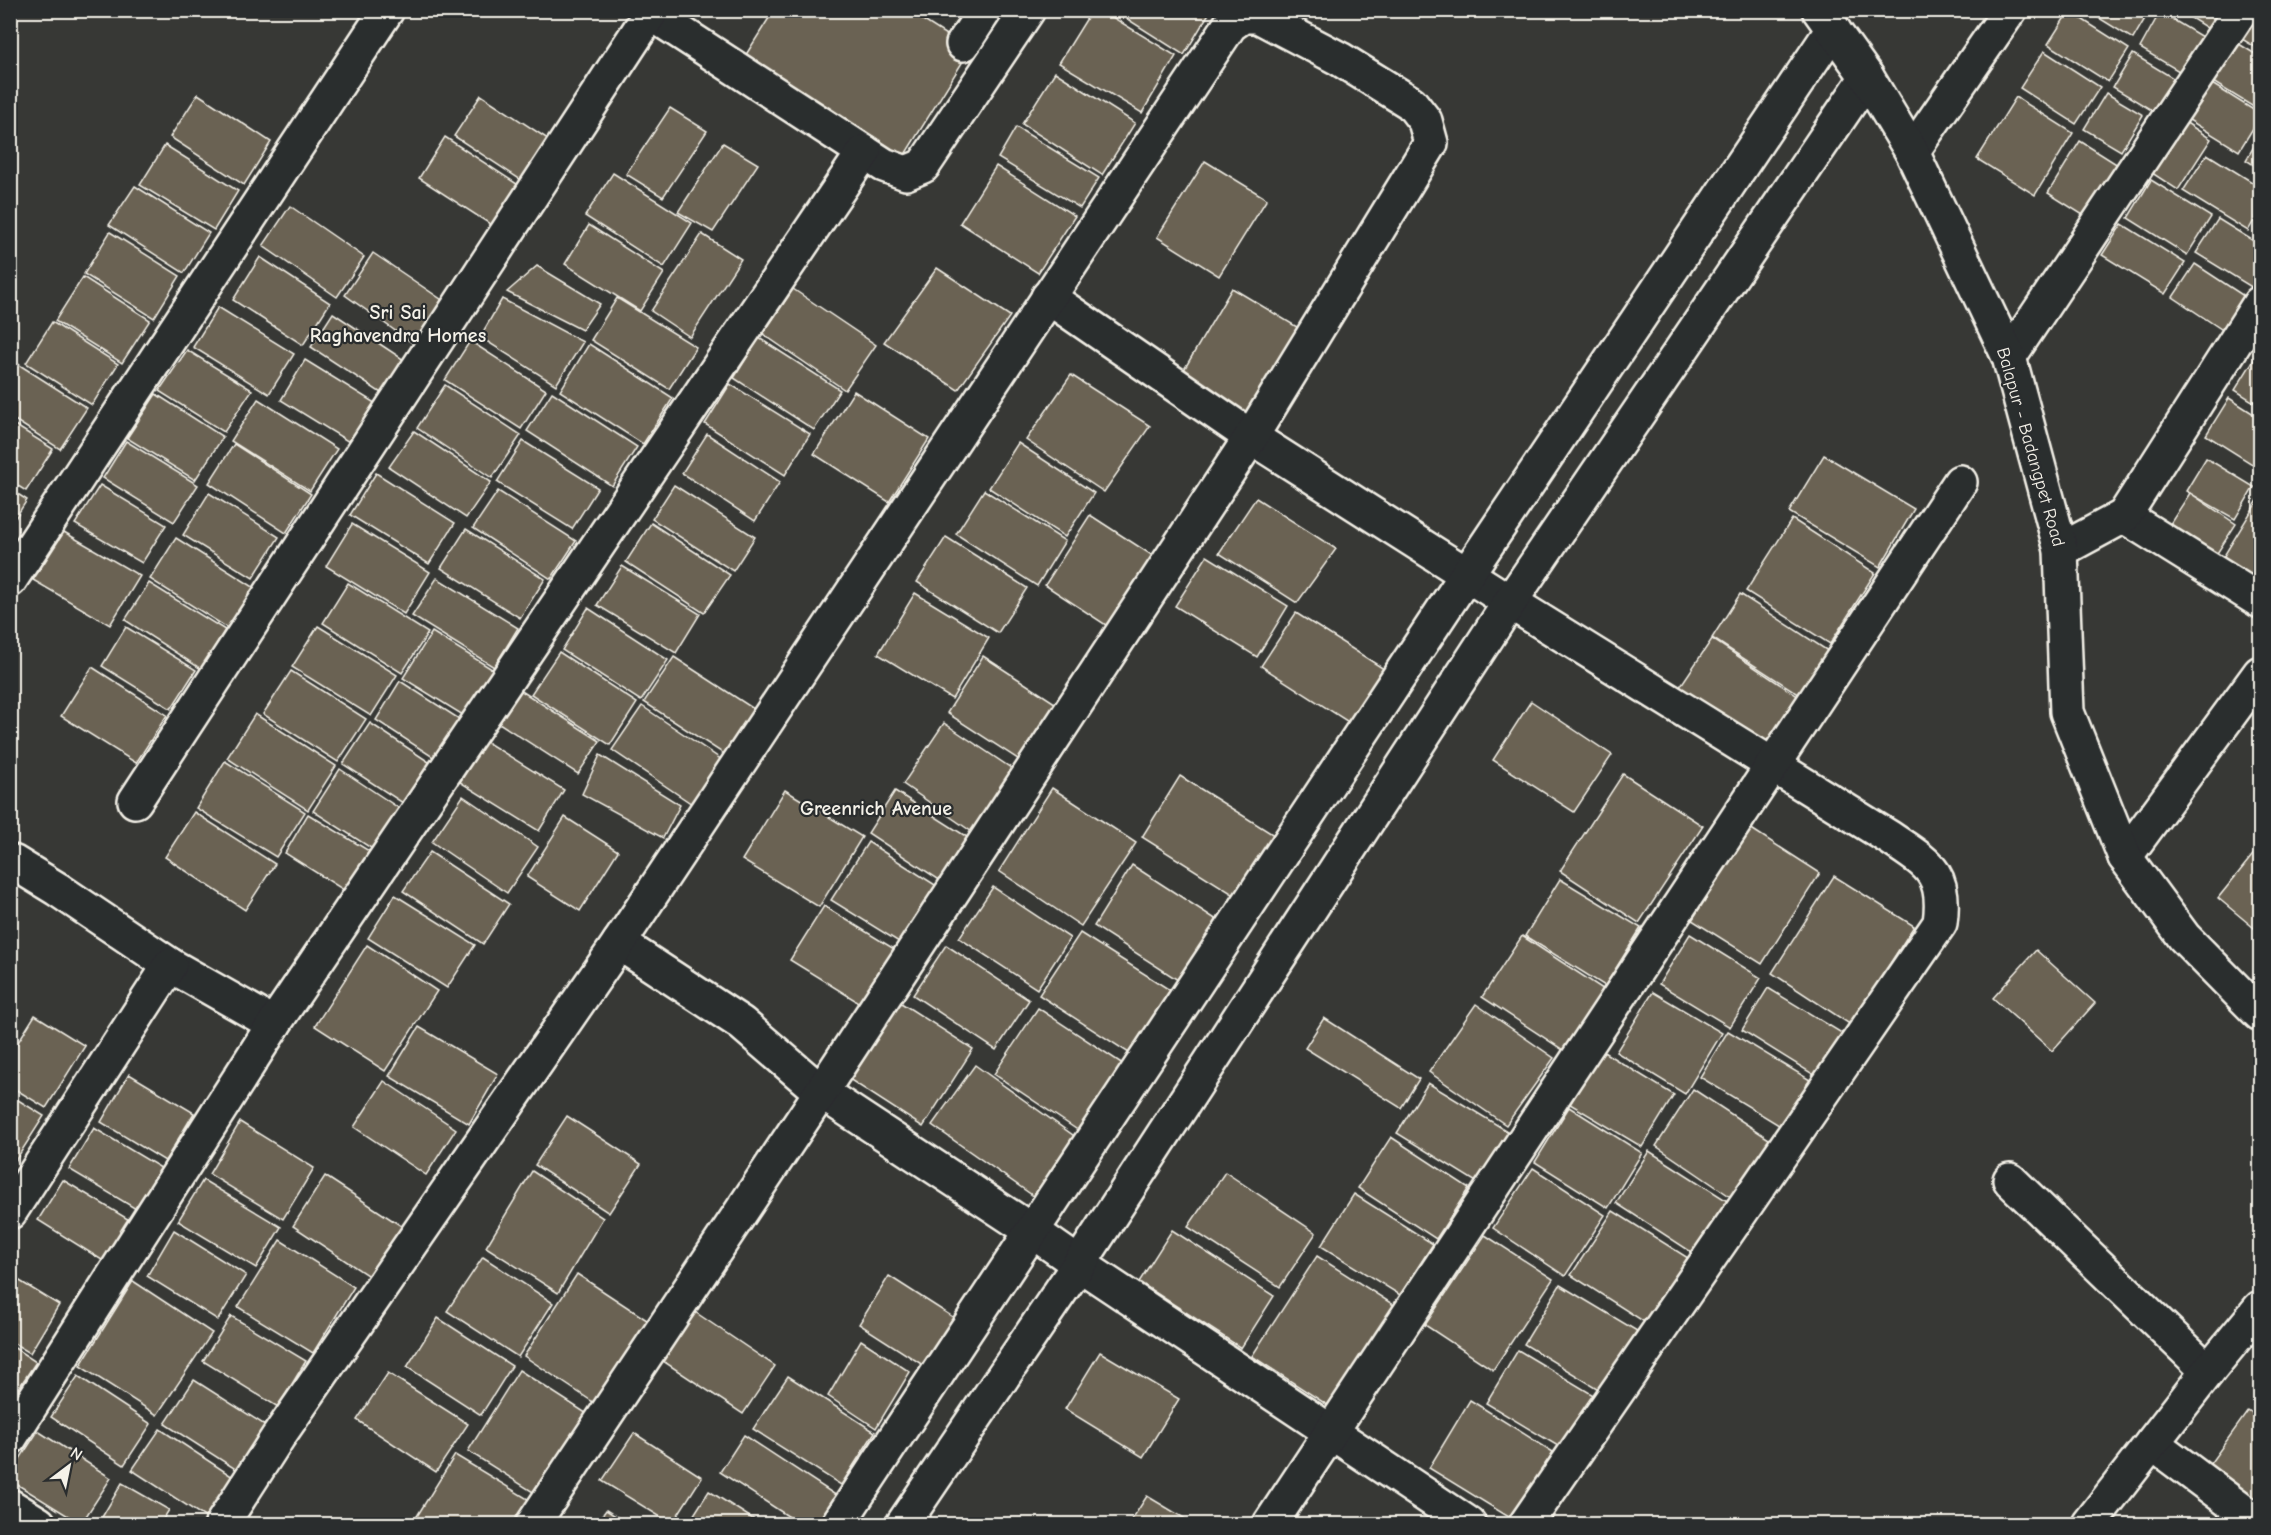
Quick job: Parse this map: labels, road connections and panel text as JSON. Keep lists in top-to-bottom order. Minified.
{"streets":{"street":["Balapur - Badangpet Road"]},"districts":["Sri Sai Raghavendra Homes","Greenrich Avenue"],"north":"top right"}
